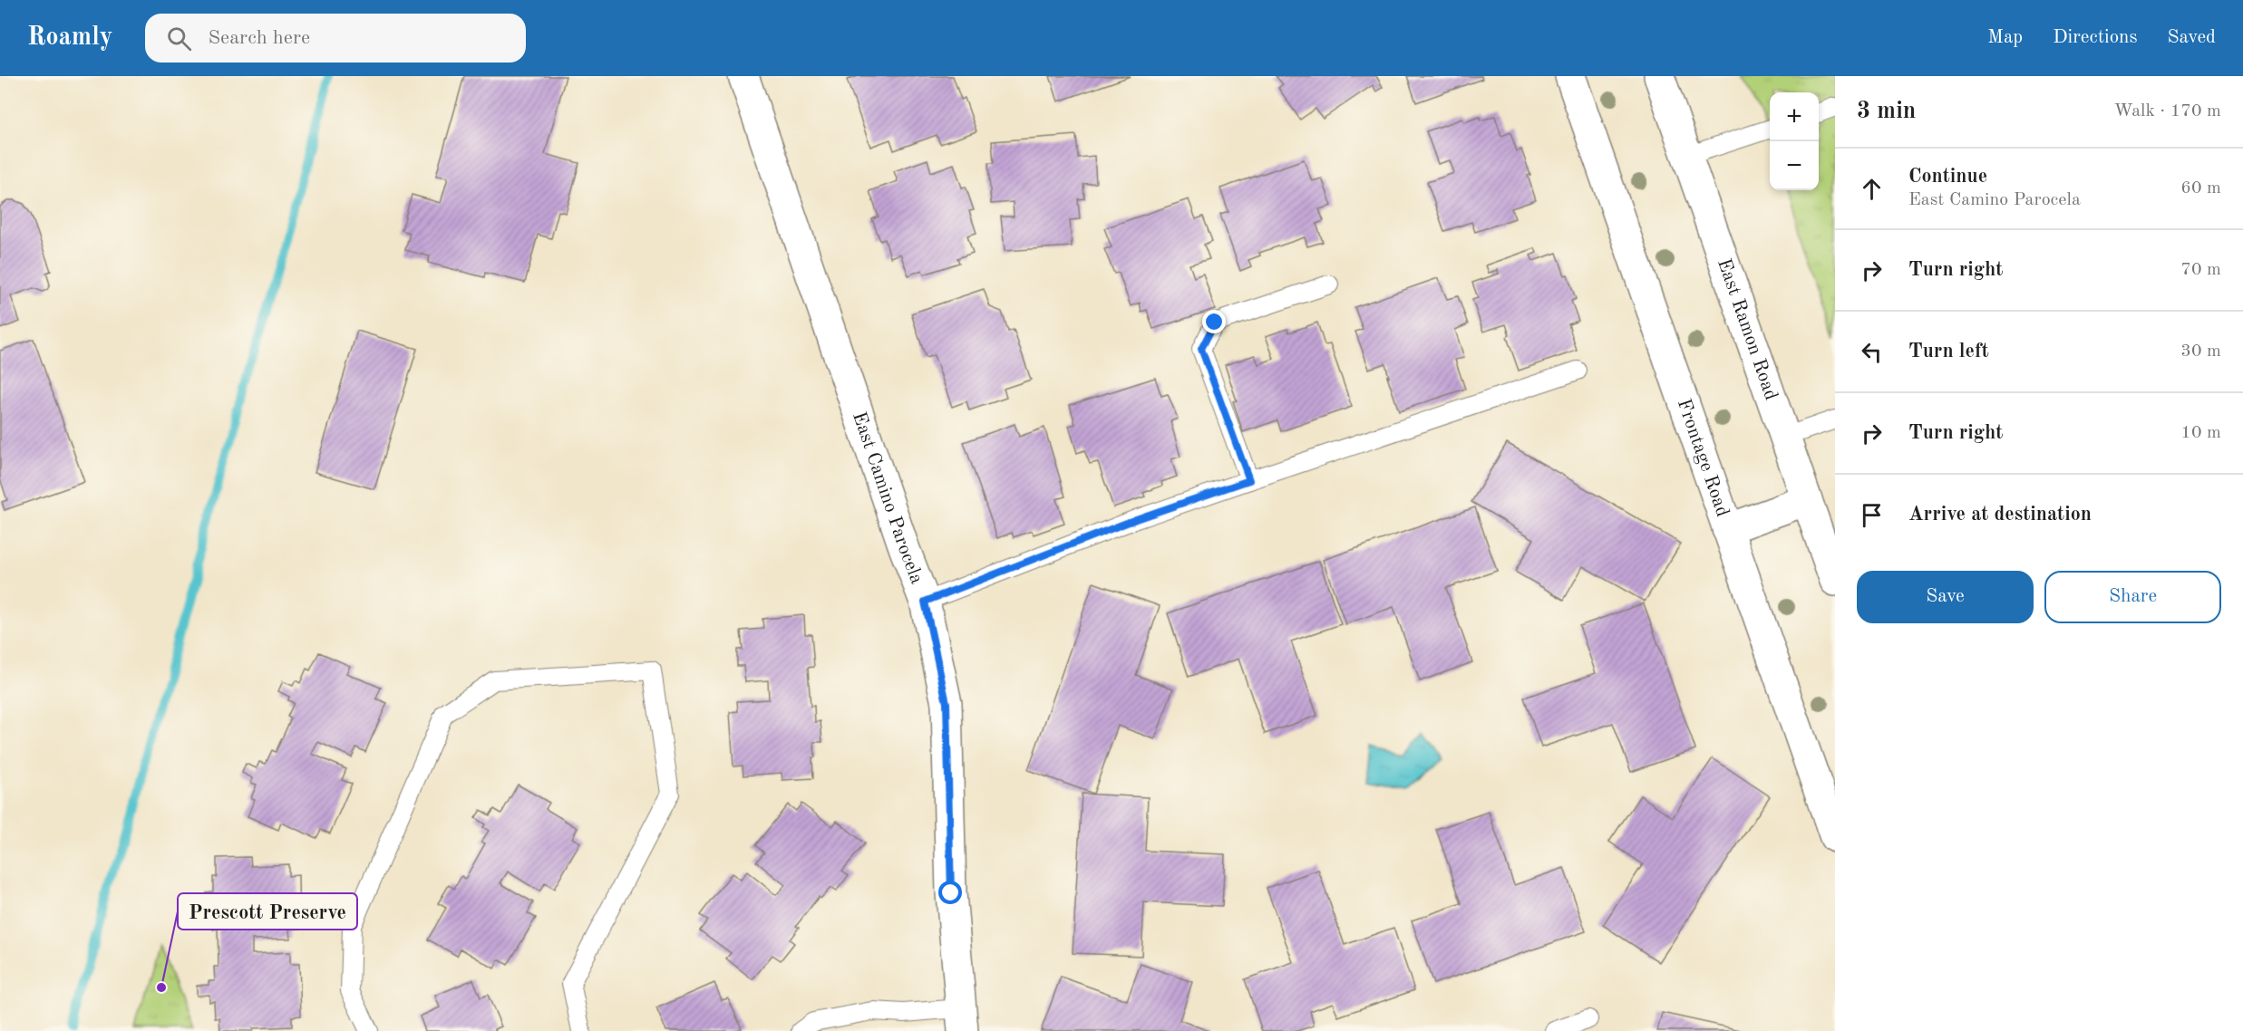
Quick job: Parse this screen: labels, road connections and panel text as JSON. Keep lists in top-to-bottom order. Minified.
{"streets":{"street":["East Ramon Road","Frontage Road","East Camino Parocela"]},"places":["Prescott Preserve"],"page":{"header":"Roamly","search":"Search here","nav":["Map","Directions","Saved"],"heading":["3 min","Walk · 170 m"],"map_buttons":["+","−"],"list":[["Continue","East Camino Parocela","60 m"],["Turn right","70 m"],["Turn left","30 m"],["Turn right","10 m"],"Arrive at destination"],"buttons":["Save","Share"]}}
